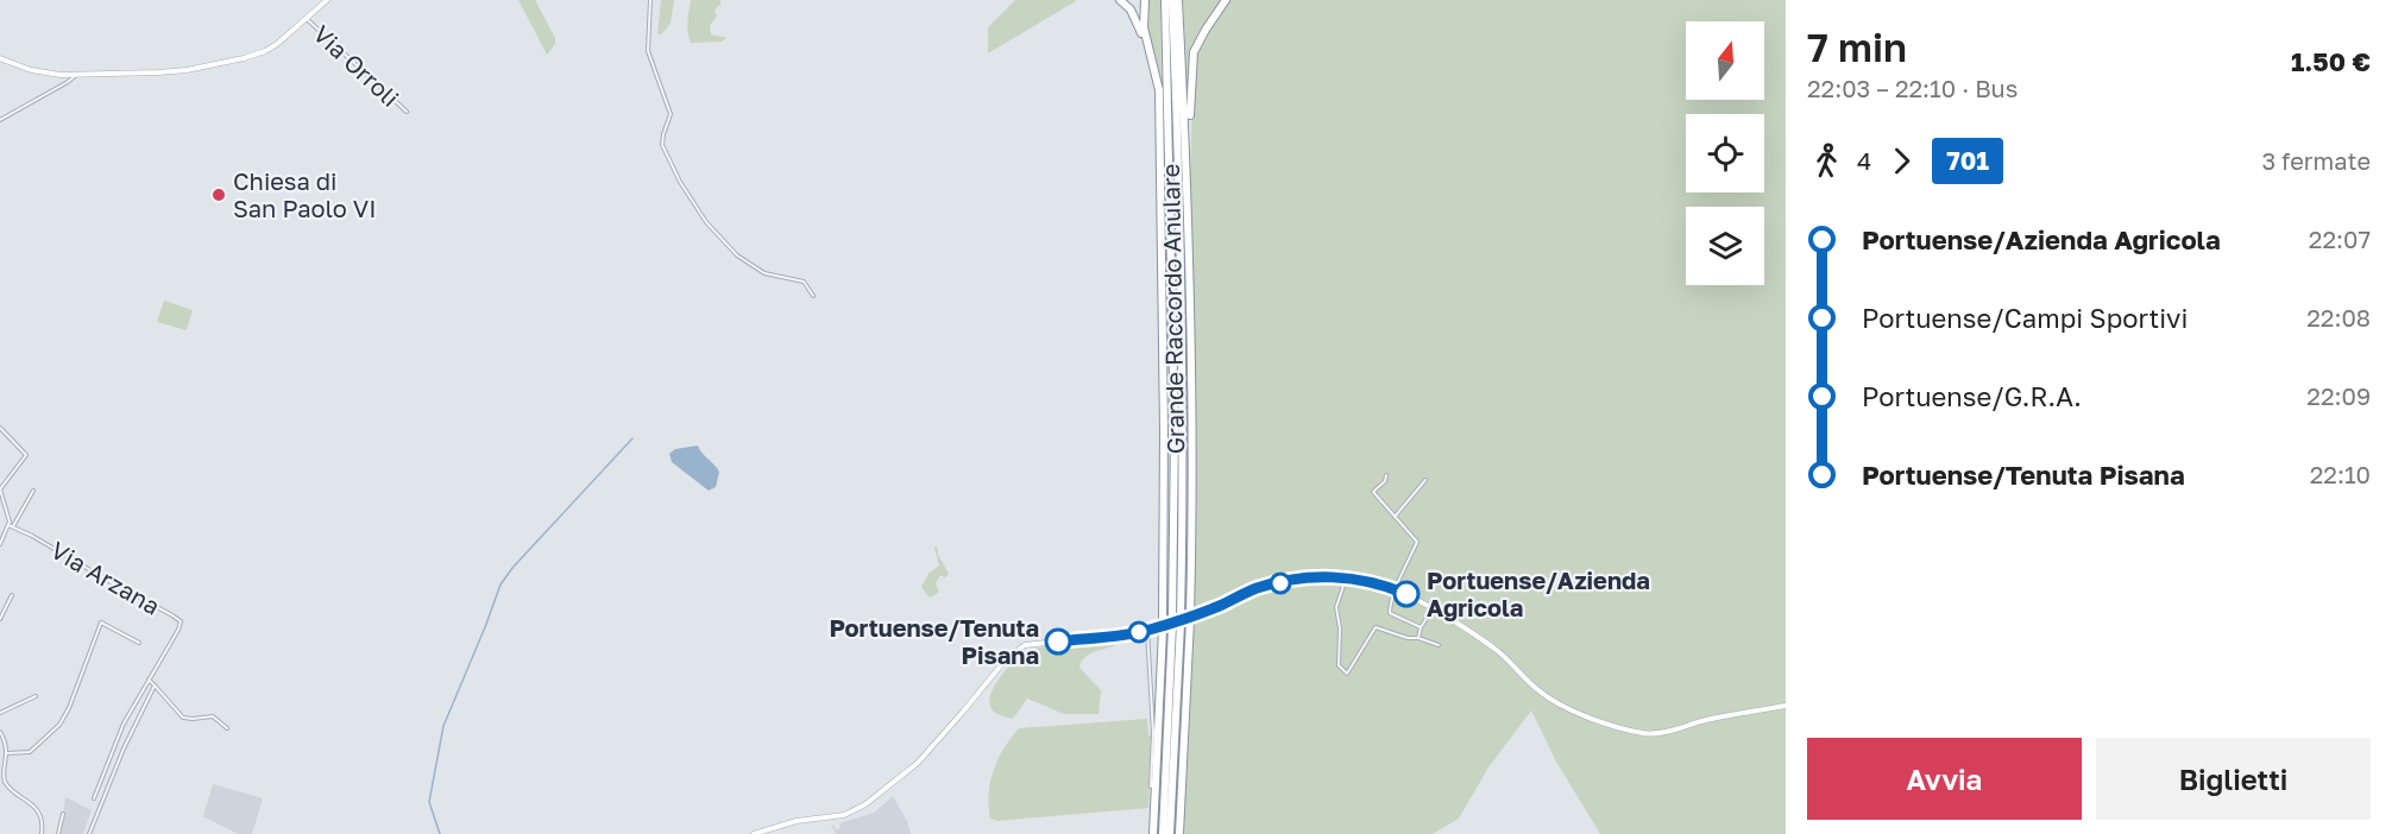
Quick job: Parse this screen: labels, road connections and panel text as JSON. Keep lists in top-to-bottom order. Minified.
{"streets":{"highway":["Grande Raccordo Anulare"],"street":["Via Orroli","Via Arzana"]},"places":["Chiesa di San Paolo VI","Portuense/Azienda Agricola","Portuense/Tenuta Pisana"],"lines":["bus line 701"],"north":"top","page":{"heading":["7 min","22:03 – 22:10 · Bus","1.50 €"],"legs":["4","701","3 fermate"],"list":[{"name":"Portuense/Azienda Agricola","value":"22:07"},{"name":"Portuense/Campi Sportivi","value":"22:08"},{"name":"Portuense/G.R.A.","value":"22:09"},{"name":"Portuense/Tenuta Pisana","value":"22:10"}],"buttons":["Avvia","Biglietti"]}}
